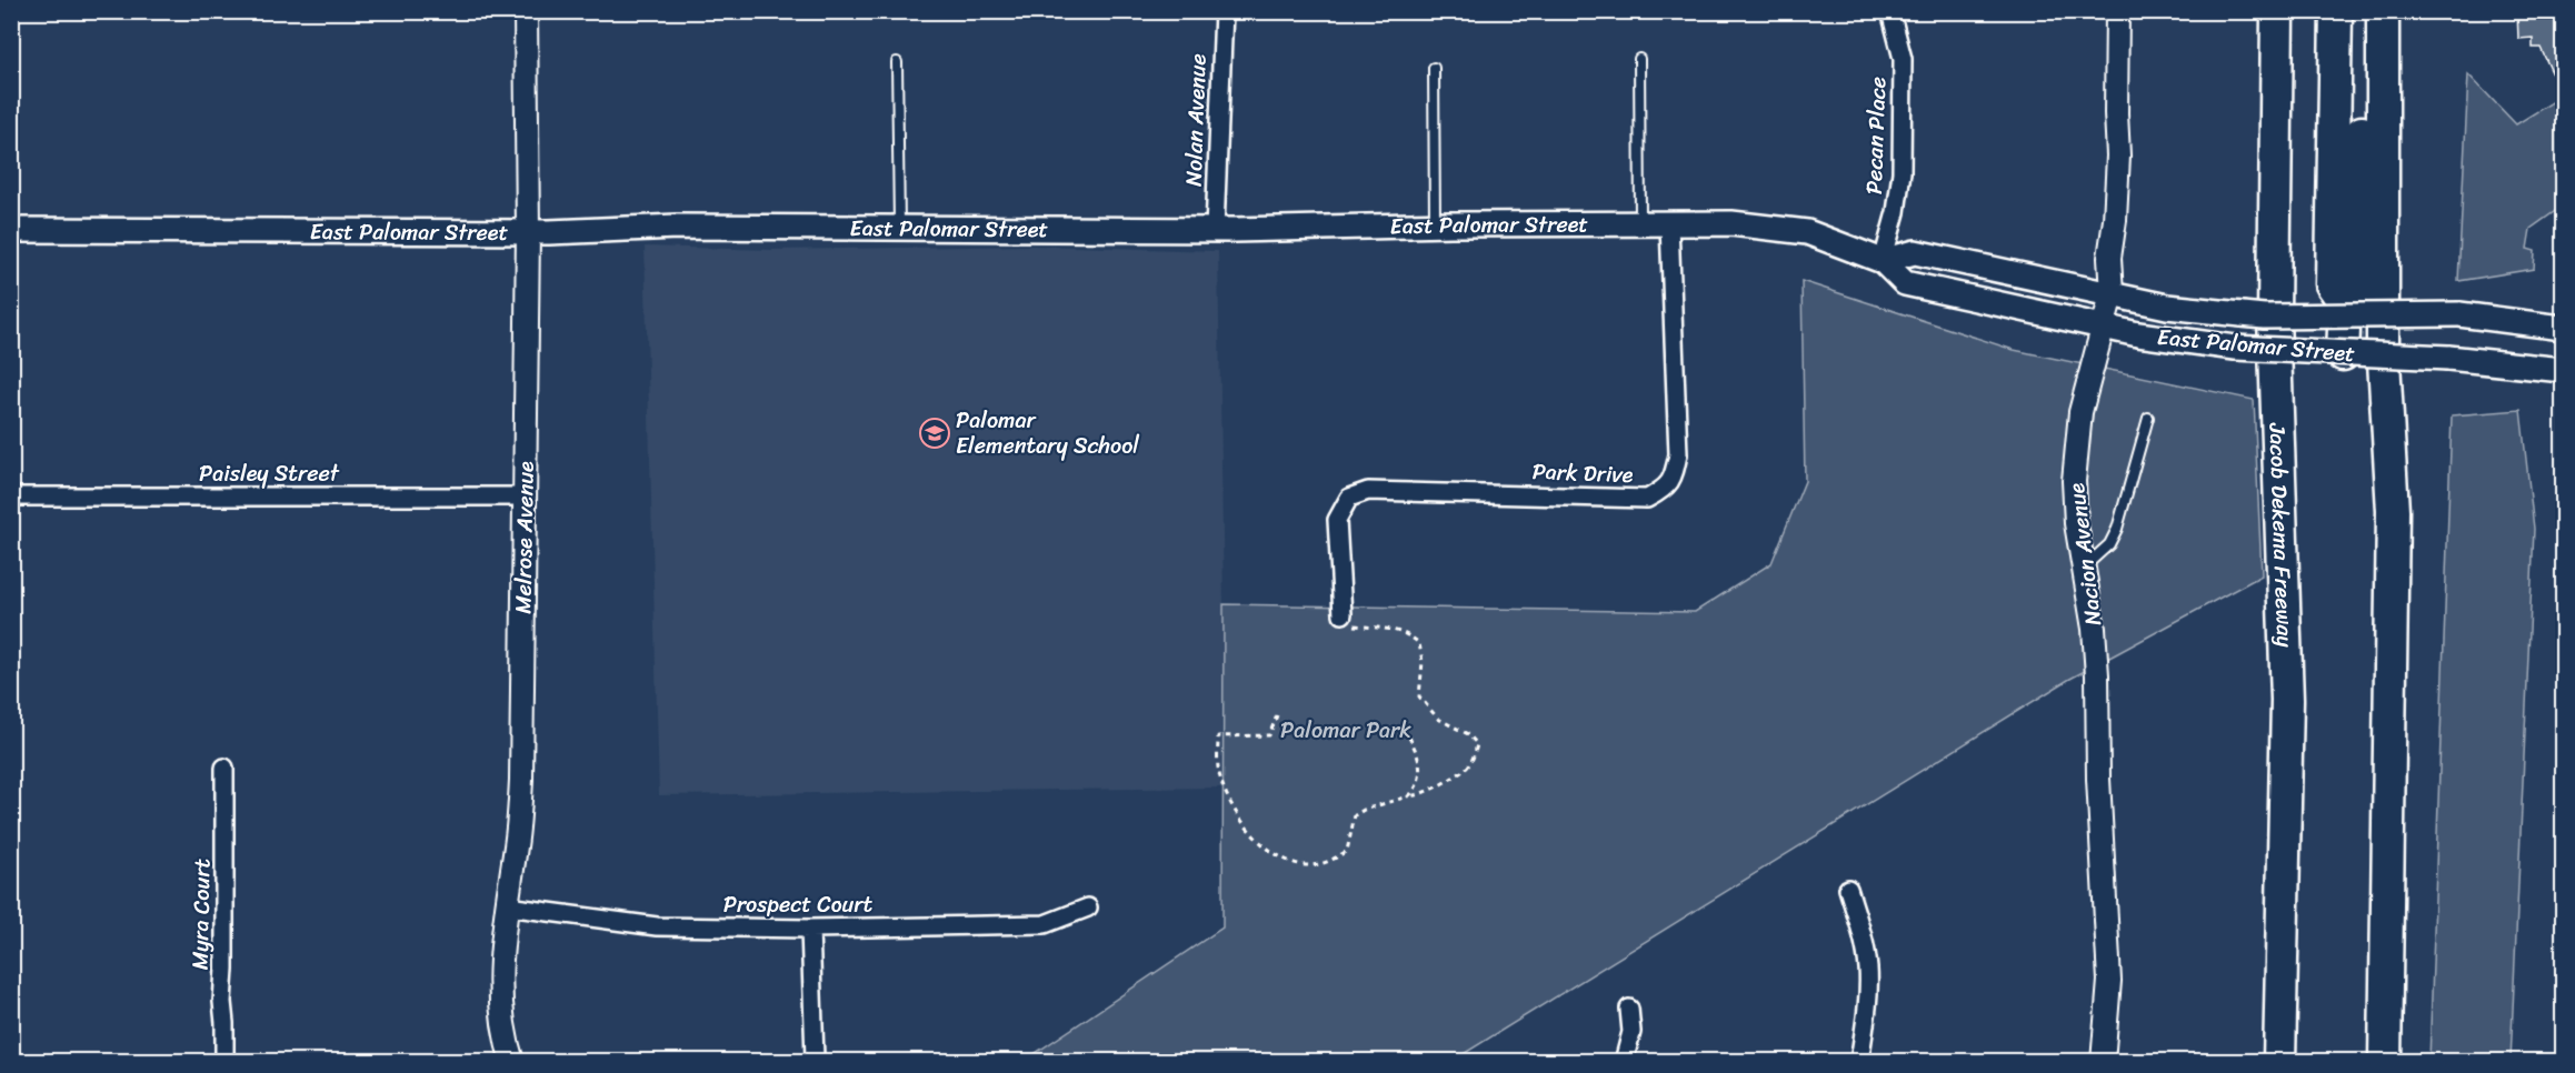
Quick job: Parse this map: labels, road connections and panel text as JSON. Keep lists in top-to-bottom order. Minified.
{"streets":{"highway":["Jacob Dekema Freeway"],"main road":["East Palomar Street"],"street":["Nolan Avenue","Pecan Place","Paisley Street","Park Drive","Melrose Avenue","Nacion Avenue","Prospect Court","Myra Court"]},"crossings":[["Nolan Avenue","East Palomar Street"],["Pecan Place","East Palomar Street"],["East Palomar Street","Park Drive"],["East Palomar Street","Melrose Avenue"],["East Palomar Street","Nacion Avenue"],["Paisley Street","Melrose Avenue"],["Melrose Avenue","Prospect Court"]],"parks":["Palomar Park"],"places":{"school or university":["Palomar Elementary School"]}}
